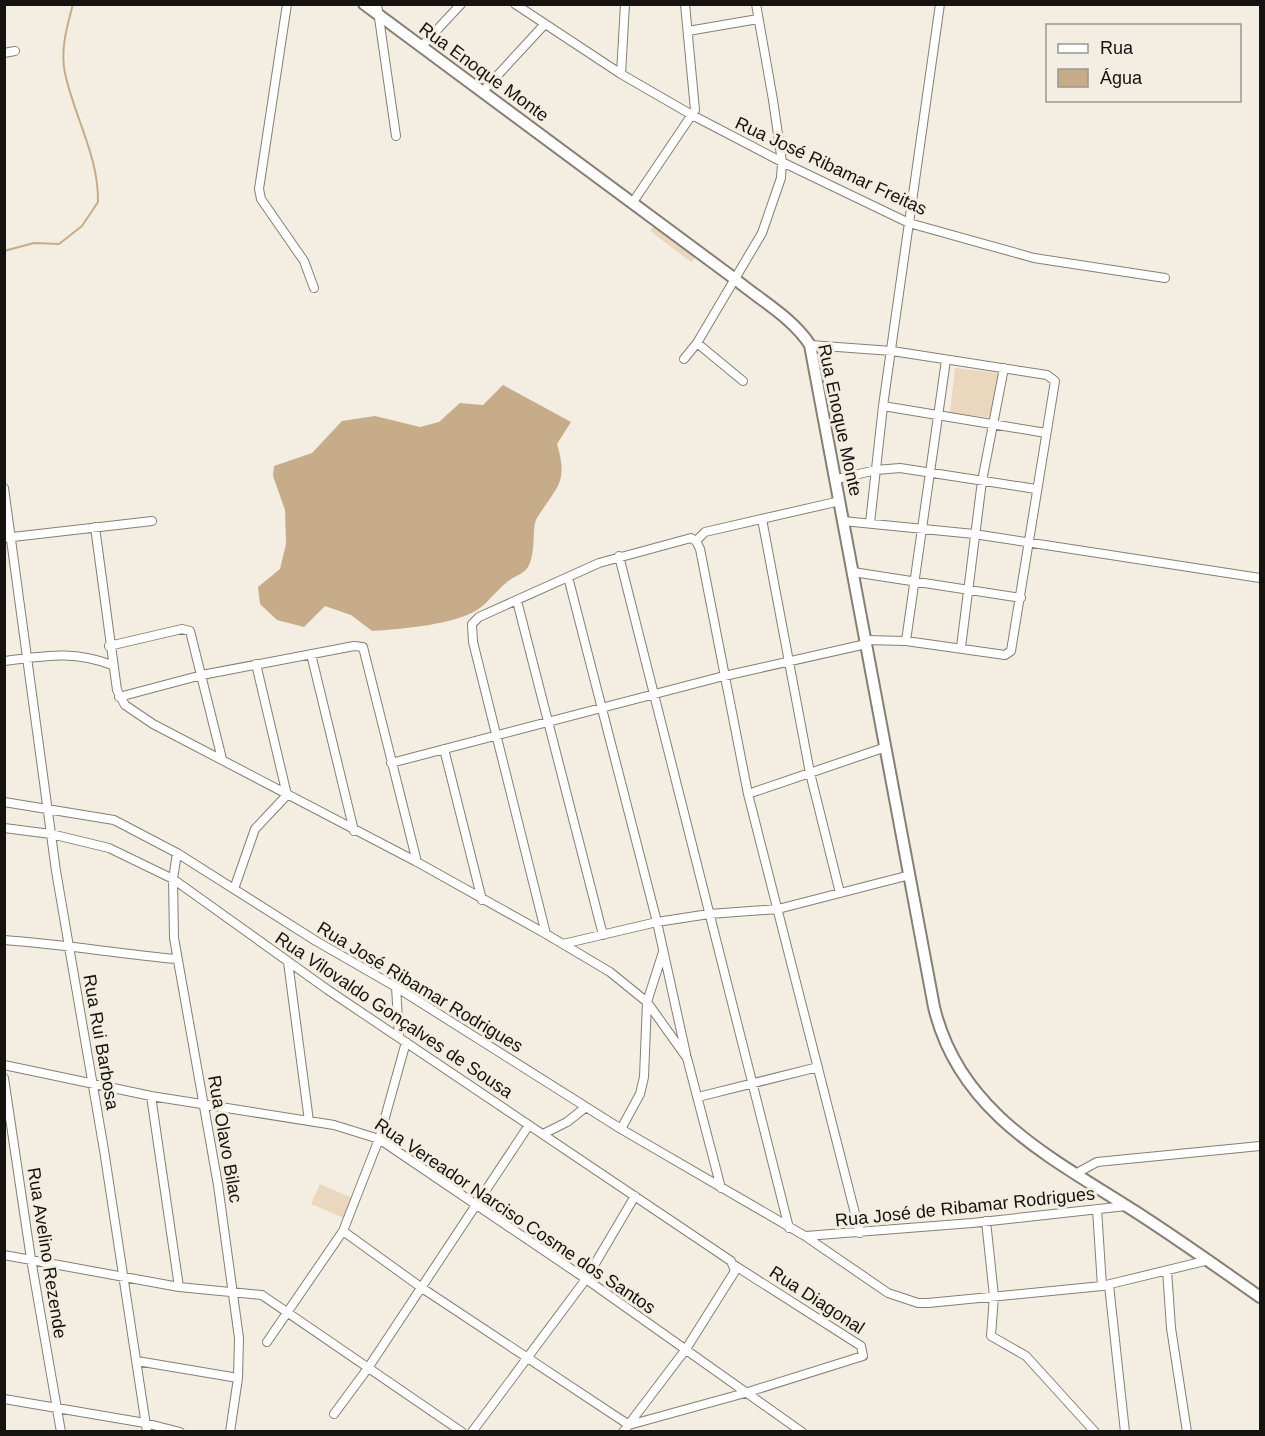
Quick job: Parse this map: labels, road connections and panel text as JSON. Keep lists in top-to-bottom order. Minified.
{"streets":{"main road":["Rua Enoque Monte"],"street":["Rua José Ribamar Freitas","Rua José Ribamar Rodrigues","Rua Vilovaldo Gonçalves de Sousa","Rua Rui Barbosa","Rua Olavo Bilac","Rua José de Ribamar Rodrigues","Rua Vereador Narciso Cosme dos Santos","Rua Avelino Rezende","Rua Diagonal"]},"crossings":[["Rua Enoque Monte","Rua José Ribamar Rodrigues"],["Rua Enoque Monte","Rua José de Ribamar Rodrigues"],["Rua José Ribamar Rodrigues","Rua Rui Barbosa"],["Rua José Ribamar Rodrigues","Rua Olavo Bilac"],["Rua José Ribamar Rodrigues","Rua José de Ribamar Rodrigues"],["Rua Vilovaldo Gonçalves de Sousa","Rua Rui Barbosa"],["Rua Vilovaldo Gonçalves de Sousa","Rua Olavo Bilac"],["Rua Vilovaldo Gonçalves de Sousa","Rua Diagonal"],["Rua Rui Barbosa","Rua Vereador Narciso Cosme dos Santos"],["Rua Olavo Bilac","Rua Vereador Narciso Cosme dos Santos"],["Rua Vereador Narciso Cosme dos Santos","Rua Diagonal"]],"legend":["Rua","Água"]}
